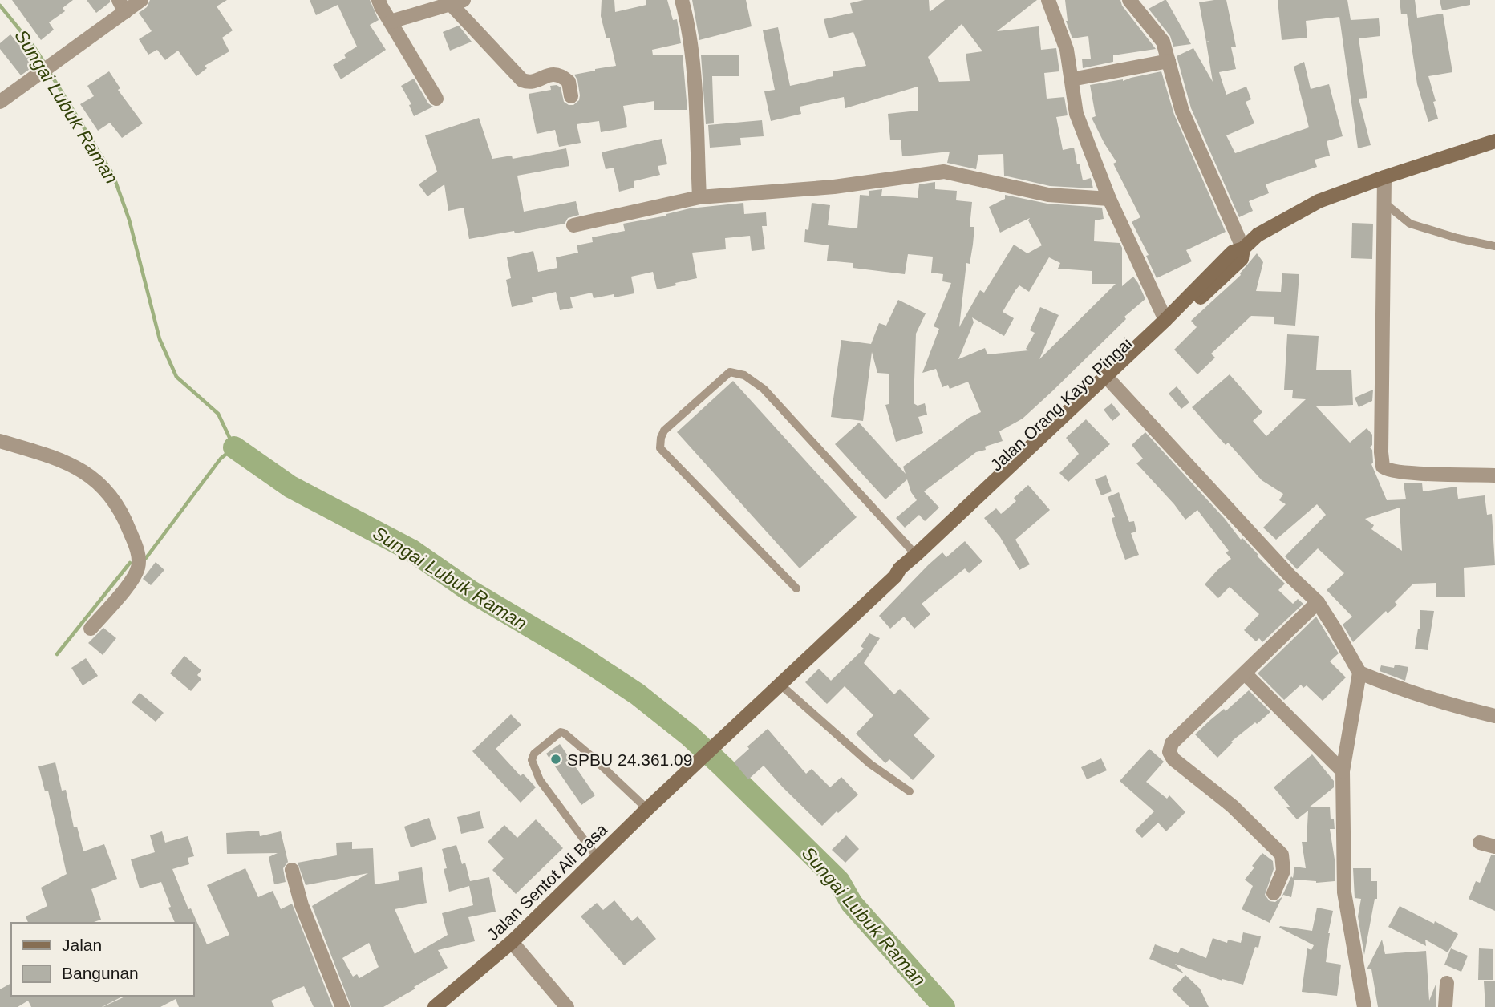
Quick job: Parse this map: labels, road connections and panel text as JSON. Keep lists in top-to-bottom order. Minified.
{"streets":{"main road":["Jalan Orang Kayo Pingai","Jalan Sentot Ali Basa"]},"crossings":[["Jalan Orang Kayo Pingai","Jalan Sentot Ali Basa"]],"water":["Sungai Lubuk Raman"],"places":["SPBU 24.361.09"],"legend":["Jalan","Bangunan"]}
